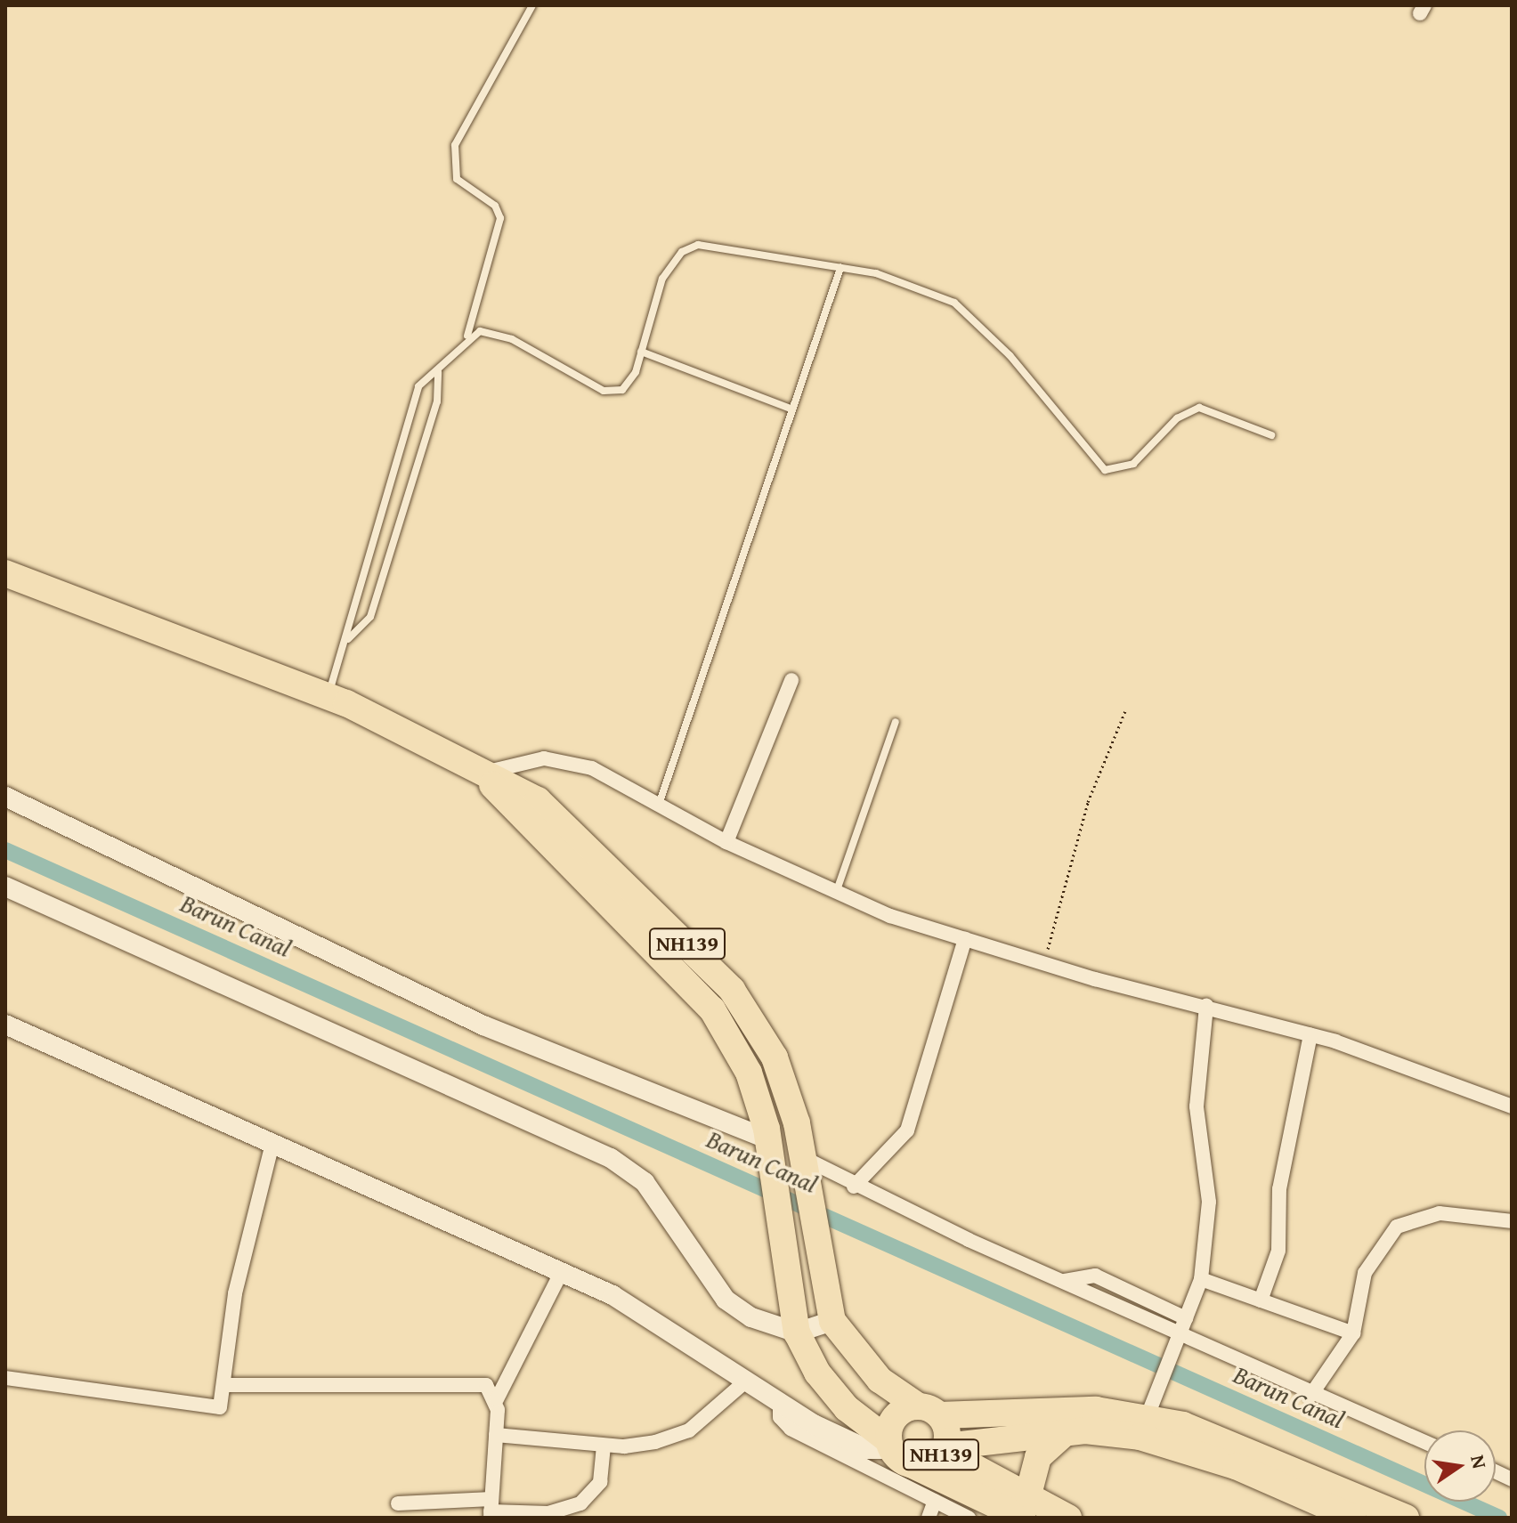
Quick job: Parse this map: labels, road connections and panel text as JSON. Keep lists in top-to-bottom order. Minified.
{"streets":{"highway":["NH139"]},"water":["Barun Canal"],"north":"right"}
